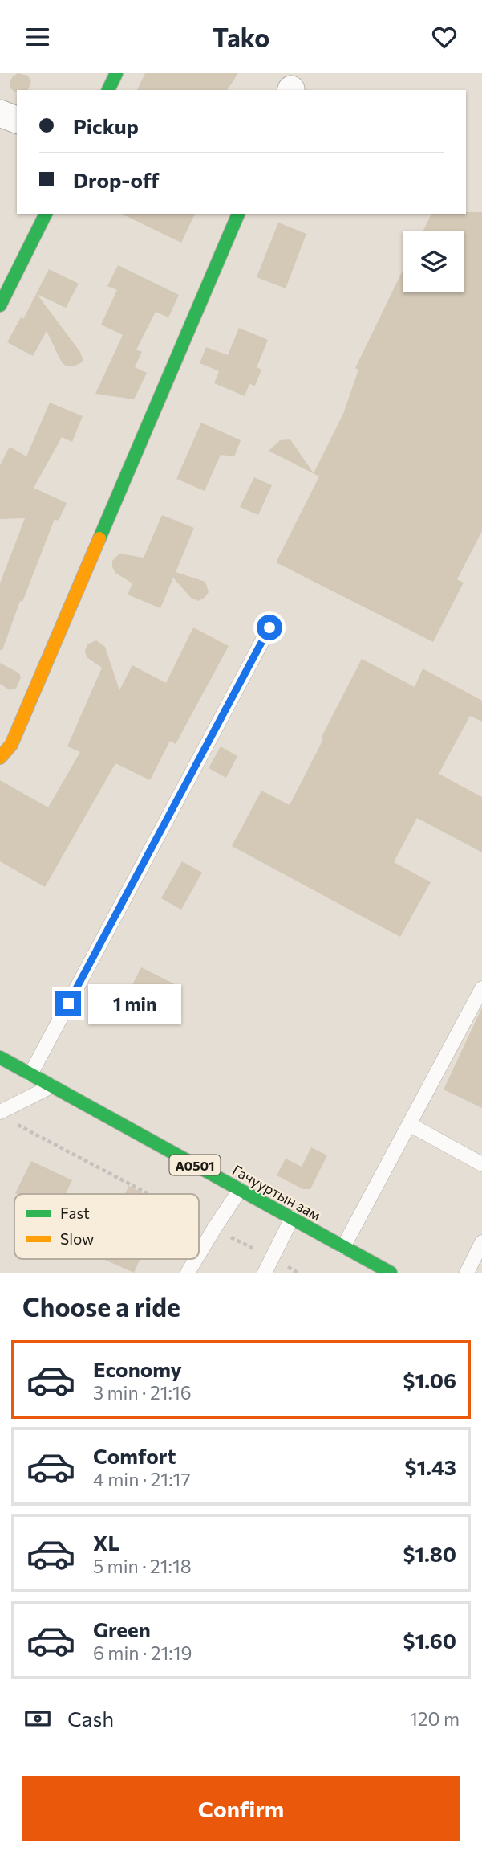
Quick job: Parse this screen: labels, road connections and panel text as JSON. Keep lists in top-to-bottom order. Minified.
{"streets":{"main road":["A0501","Гачууртын зам"]},"legend":["Fast","Slow"],"page":{"header":"Tako","banner":["Pickup","Drop-off"],"bubble":"1 min","heading":"Choose a ride","list":[{"name":"Economy","note":"3 min · 21:16","value":"$1.06"},{"name":"Comfort","note":"4 min · 21:17","value":"$1.43"},{"name":"XL","note":"5 min · 21:18","value":"$1.80"},{"name":"Green","note":"6 min · 21:19","value":"$1.60"}],"pay":["Cash","120 m"],"buttons":"Confirm"}}
